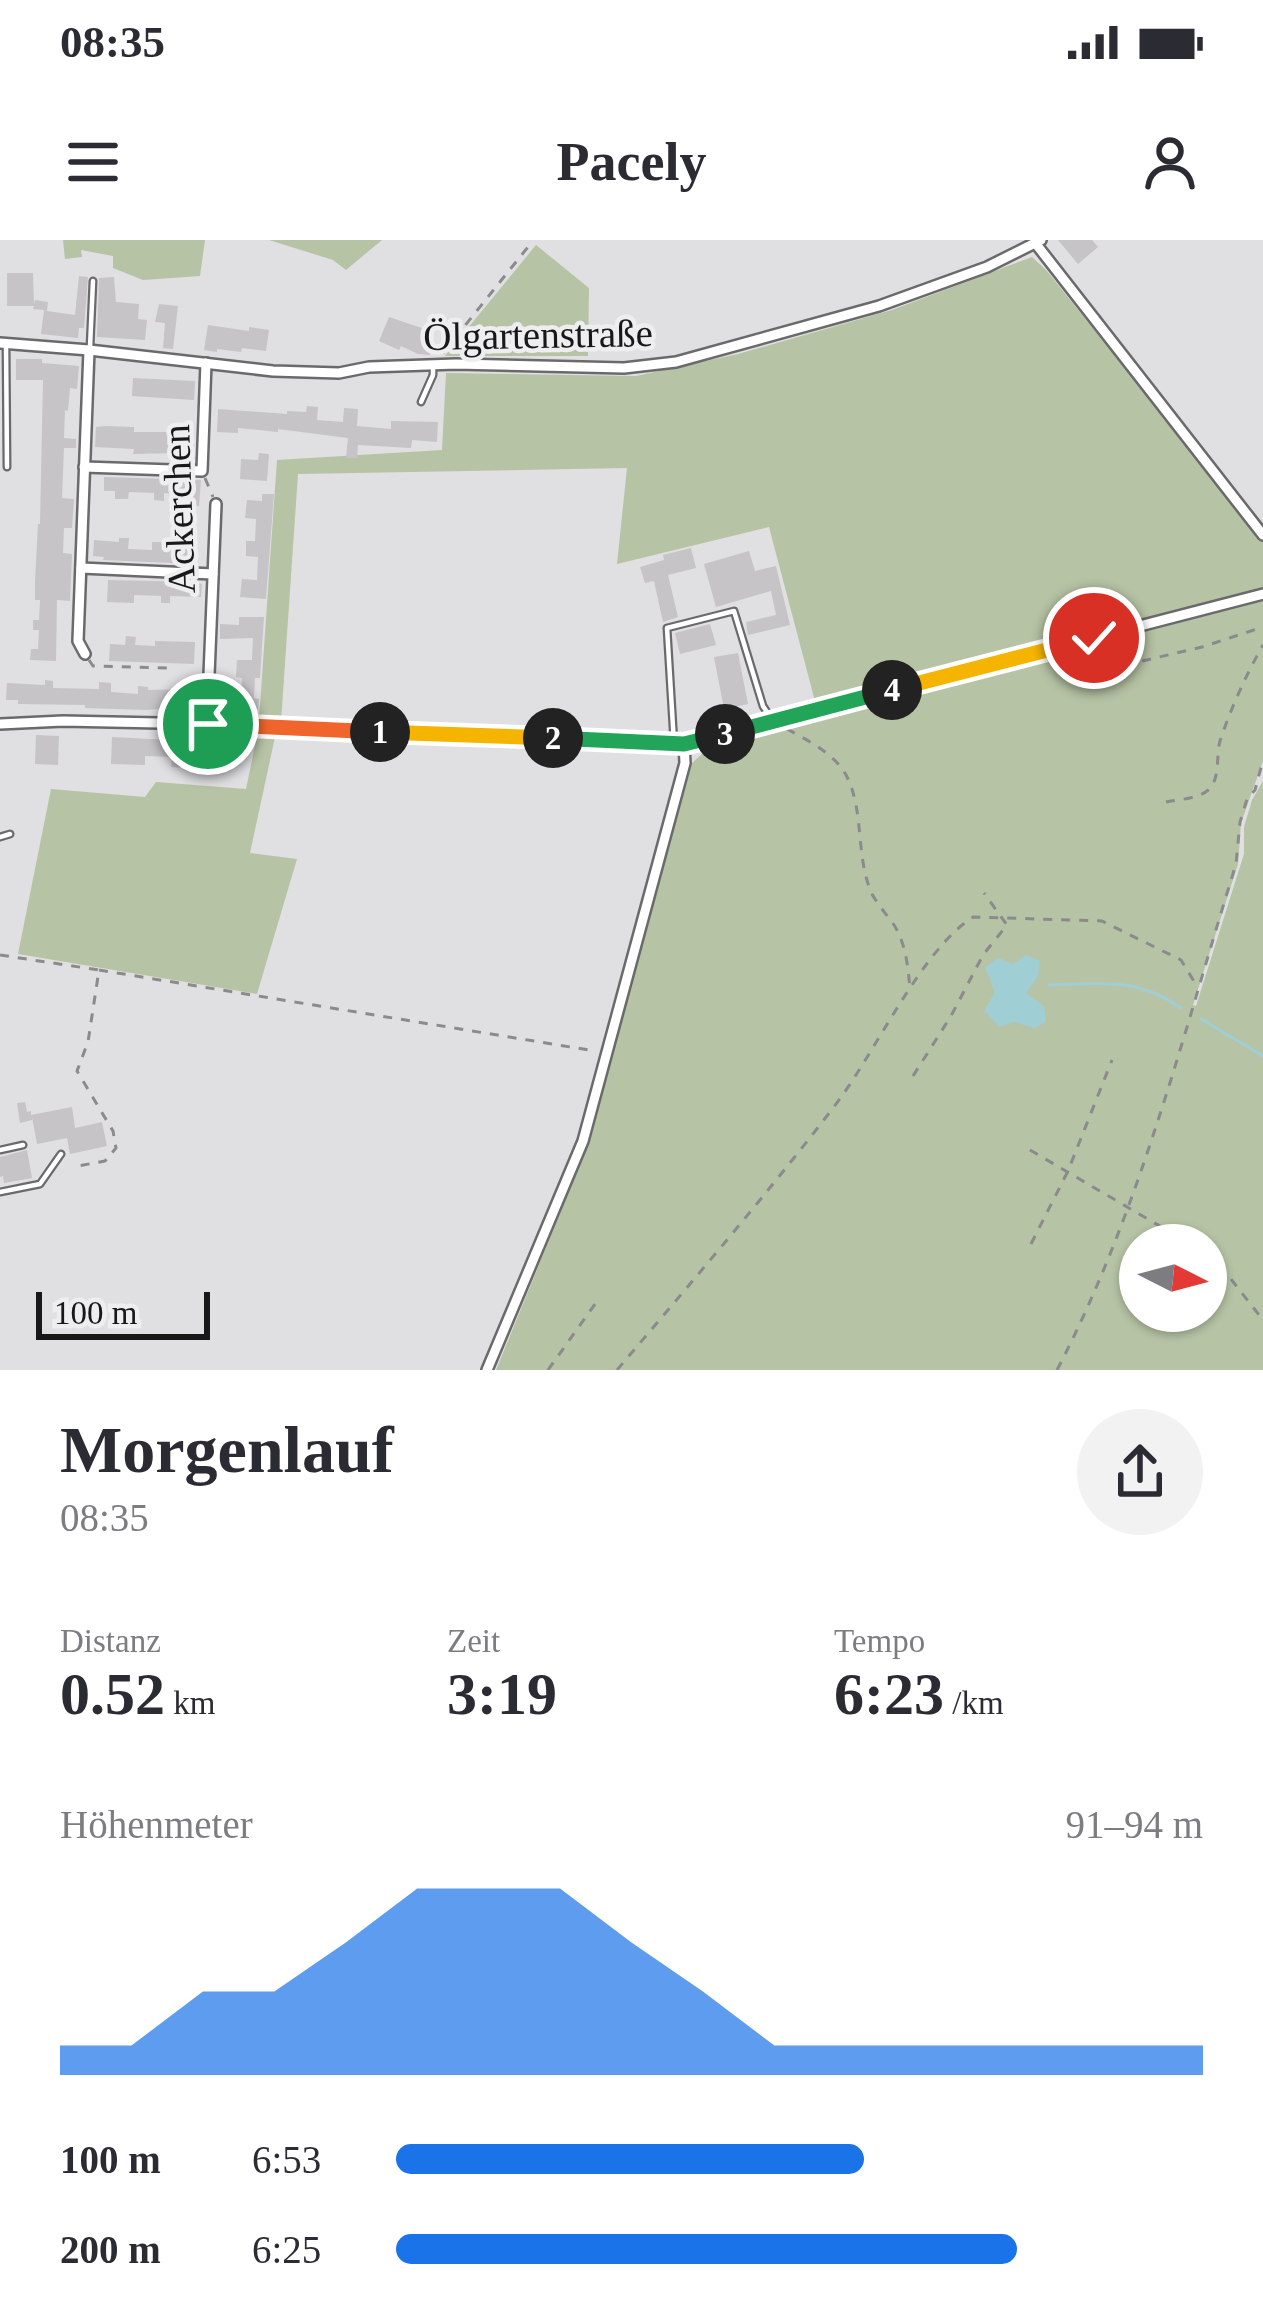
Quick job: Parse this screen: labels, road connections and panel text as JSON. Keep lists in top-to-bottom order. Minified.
{"streets":{"street":["Ölgartenstraße","Ackerchen"]},"crossings":[["Ölgartenstraße","Ackerchen"]],"scale_bar":"100 m","north":"right","page":{"status":"08:35","header":"Pacely","pins":["4","1","3","2"],"scale":"100 m","heading":["Morgenlauf","08:35"],"stats":[["Distanz","0.52 km"],["Zeit","3:19"],["Tempo","6:23 /km"]],"chart":["Höhenmeter","91–94 m"],"list":[{"name":"100 m","note":"6:53"},{"name":"200 m","note":"6:25"}]}}
